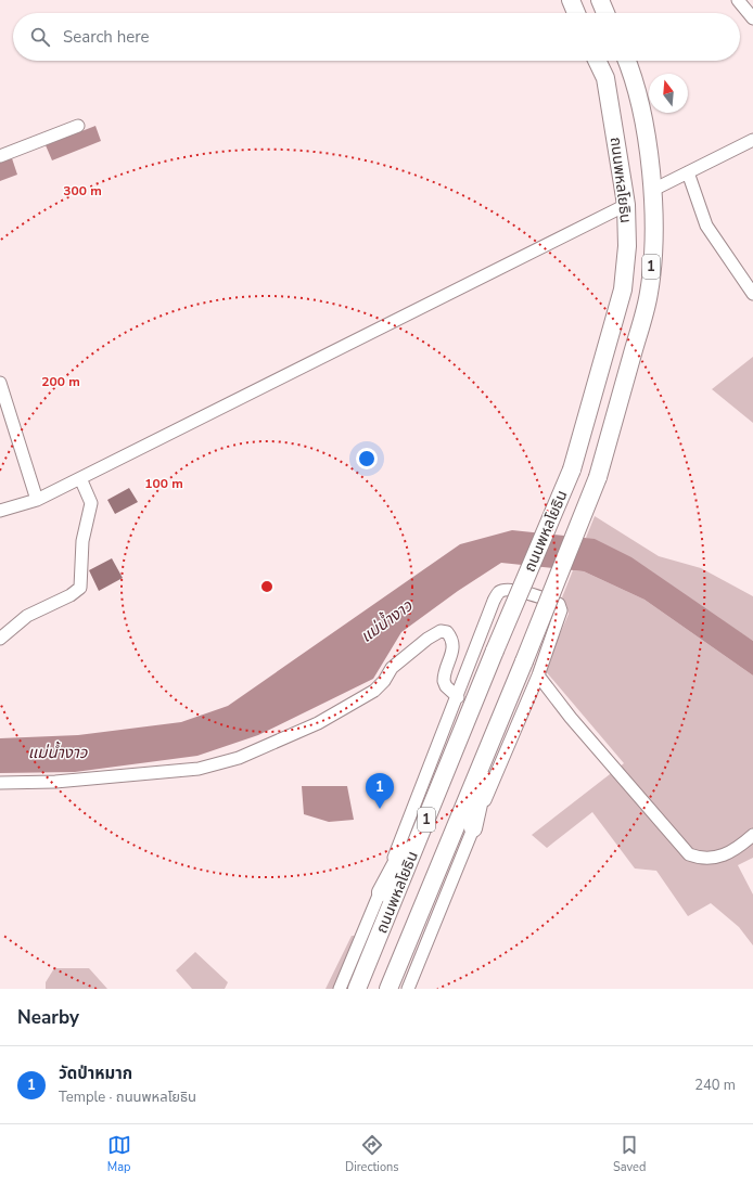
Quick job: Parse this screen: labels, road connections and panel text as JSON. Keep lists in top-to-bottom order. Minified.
{"streets":{"highway":["ถนนพหลโยธิน","1"]},"water":["แม่น้ำงาว"],"north":"top","page":{"search":"Search here","pins":"1","heading":"Nearby","list":[{"mark":"1","name":"วัดป่าหมาก","note":"Temple · ถนนพหลโยธิน","value":"240 m"}],"nav":["Map","Directions","Saved"]},"rings":["300 m","200 m","100 m"]}
